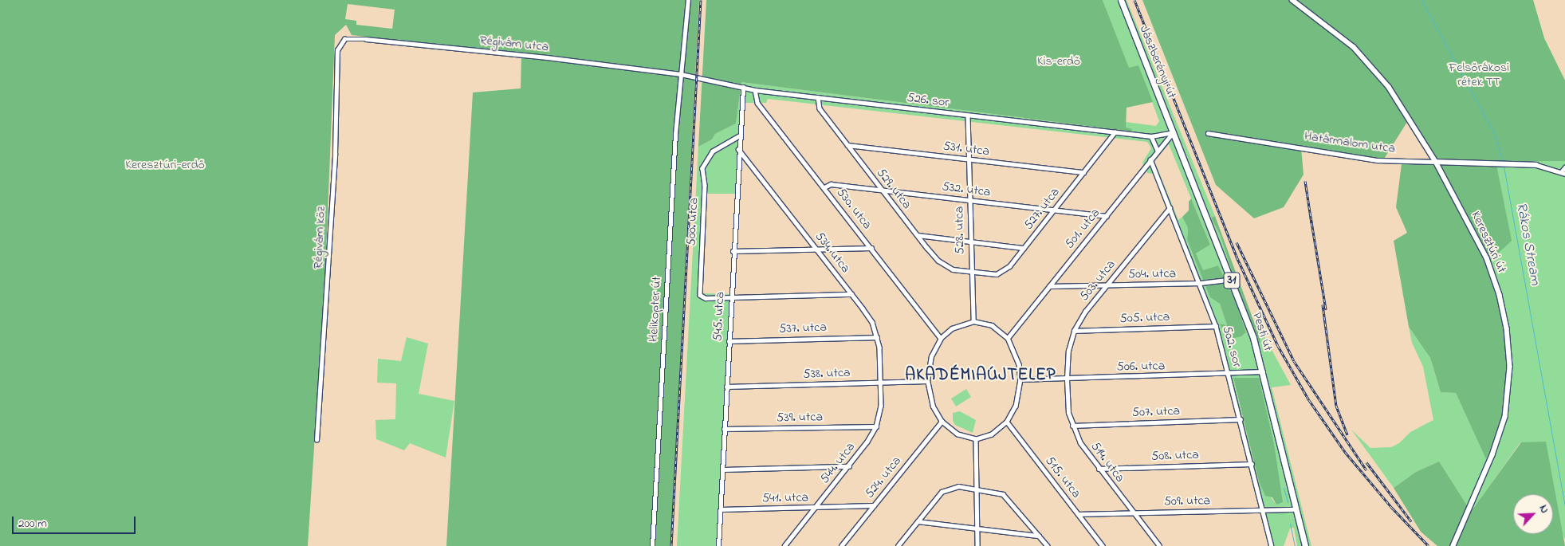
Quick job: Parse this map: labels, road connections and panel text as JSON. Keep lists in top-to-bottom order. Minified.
{"streets":{"main road":["Jászberényi út","Határmalom utca","Keresztúri út","31","Pesti út"],"street":["Régivám utca","526. sor","531. utca","529. utca","532. utca","530. utca","527. utca","500. utca","501. utca","528. utca","Régivám köz","534. utca","504. utca","503. utca","Helikopter út","545. utca","505. utca","537. utca","502. sor","506. utca","538. utca","507. utca","539. utca","508. utca","514. utca","544. utca","524. utca","515. utca","541. utca","509. utca"]},"crossings":[["Régivám utca","526. sor"],["Régivám utca","Régivám köz"],["Régivám utca","Helikopter út"],["Jászberényi út","526. sor"],["Jászberényi út","501. utca"],["Jászberényi út","Pesti út"],["526. sor","529. utca"],["526. sor","530. utca"],["526. sor","527. utca"],["526. sor","501. utca"],["526. sor","528. utca"],["526. sor","Helikopter út"],["526. sor","545. utca"],["526. sor","Pesti út"],["Határmalom utca","Keresztúri út"],["531. utca","529. utca"],["531. utca","527. utca"],["531. utca","528. utca"],["529. utca","532. utca"],["529. utca","527. utca"],["529. utca","528. utca"],["532. utca","530. utca"],["532. utca","527. utca"],["532. utca","501. utca"],["532. utca","528. utca"],["530. utca","501. utca"],["530. utca","528. utca"],["530. utca","506. utca"],["530. utca","538. utca"],["530. utca","524. utca"],["530. utca","515. utca"],["527. utca","528. utca"],["500. utca","545. utca"],["501. utca","528. utca"],["501. utca","504. utca"],["501. utca","Pesti út"],["501. utca","502. sor"],["501. utca","506. utca"],["501. utca","538. utca"],["501. utca","524. utca"],["501. utca","515. utca"],["528. utca","506. utca"],["528. utca","538. utca"],["528. utca","524. utca"],["528. utca","515. utca"],["534. utca","545. utca"],["534. utca","537. utca"],["534. utca","538. utca"],["534. utca","544. utca"],["504. utca","503. utca"],["504. utca","Pesti út"],["504. utca","502. sor"],["503. utca","505. utca"],["503. utca","502. sor"],["503. utca","506. utca"],["503. utca","514. utca"],["545. utca","537. utca"],["545. utca","538. utca"],["545. utca","539. utca"],["545. utca","541. utca"],["505. utca","502. sor"],["Pesti út","506. utca"],["Pesti út","509. utca"],["502. sor","506. utca"],["502. sor","507. utca"],["502. sor","508. utca"],["502. sor","509. utca"],["506. utca","538. utca"],["506. utca","514. utca"],["506. utca","524. utca"],["506. utca","515. utca"],["538. utca","544. utca"],["538. utca","524. utca"],["538. utca","515. utca"],["507. utca","514. utca"],["539. utca","544. utca"],["508. utca","514. utca"],["514. utca","509. utca"],["544. utca","541. utca"],["524. utca","515. utca"],["524. utca","541. utca"],["515. utca","509. utca"]],"districts":["AKADÉMIAÚJTELEP"],"water":["Rákos Stream"],"parks":["Kis-erdő","Felsőrákosi rétek TT","Keresztúri-erdő"],"scale_bar":"200 m","north":"top right"}
